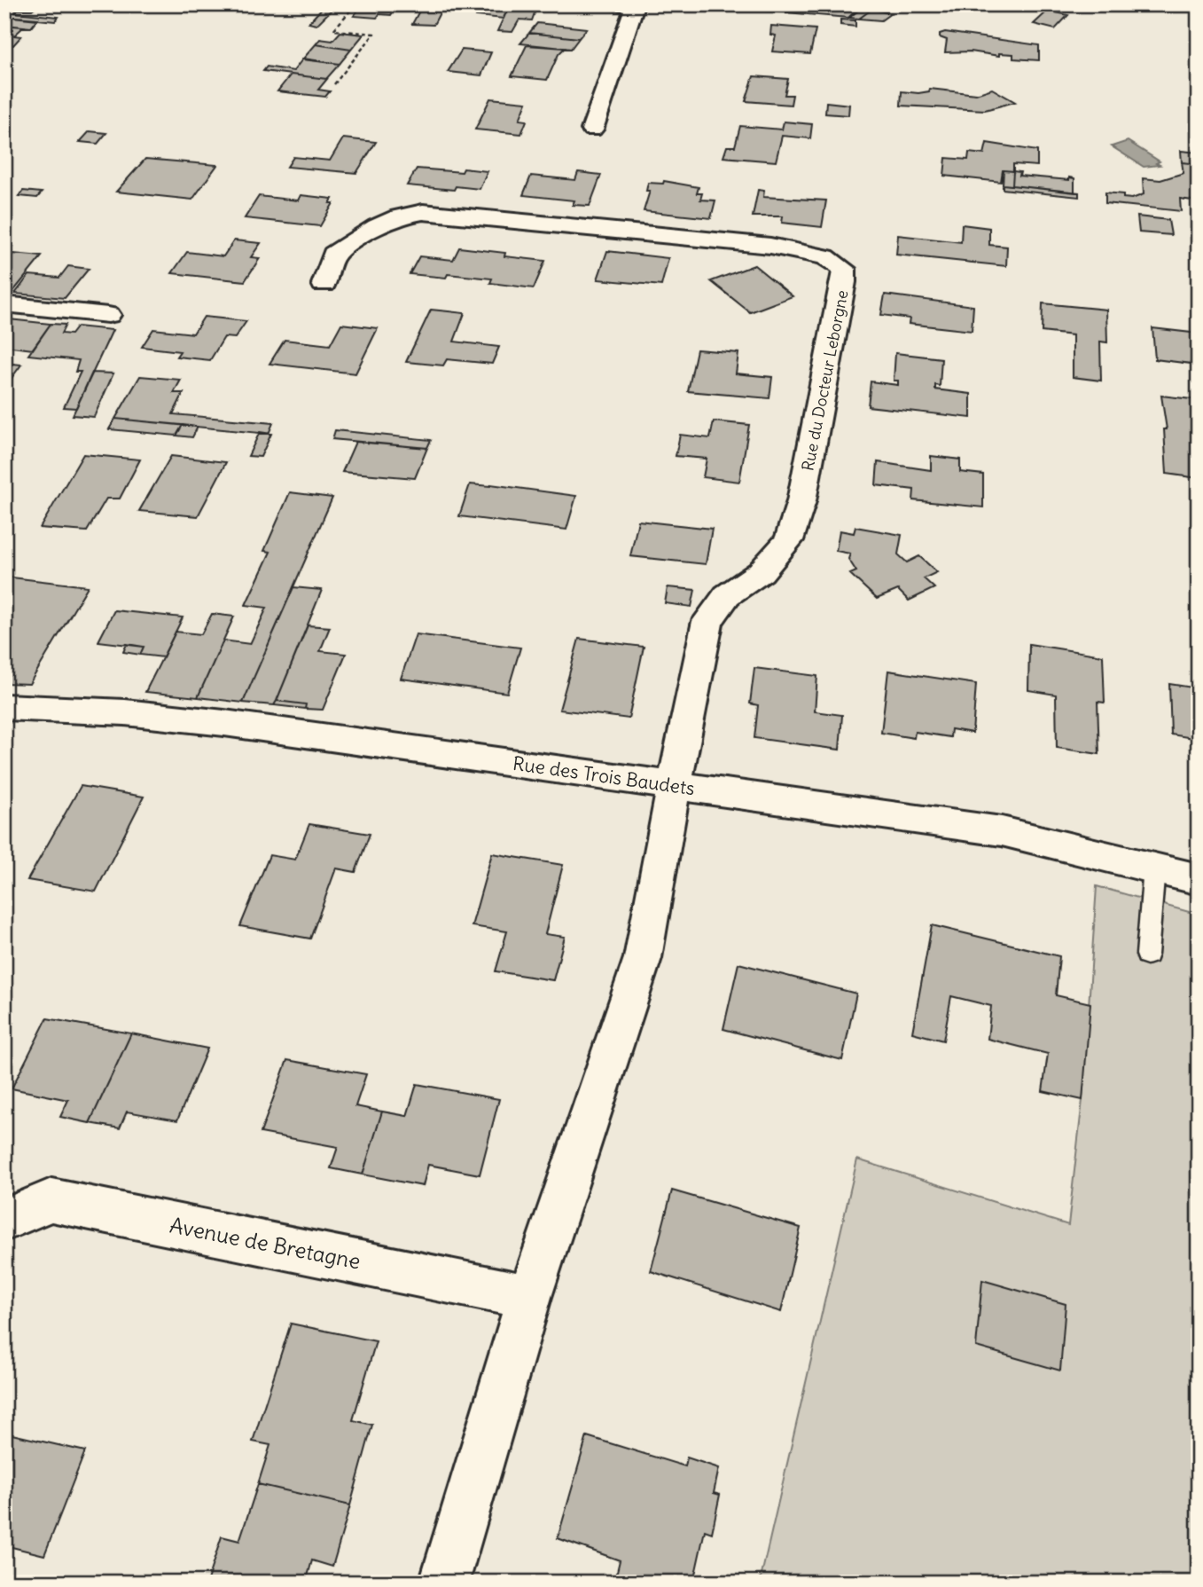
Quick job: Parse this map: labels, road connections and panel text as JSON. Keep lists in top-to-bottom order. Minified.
{"streets":{"street":["Rue du Docteur Leborgne","Rue des Trois Baudets","Avenue de Bretagne"]},"crossings":[["Rue du Docteur Leborgne","Rue des Trois Baudets"]]}
